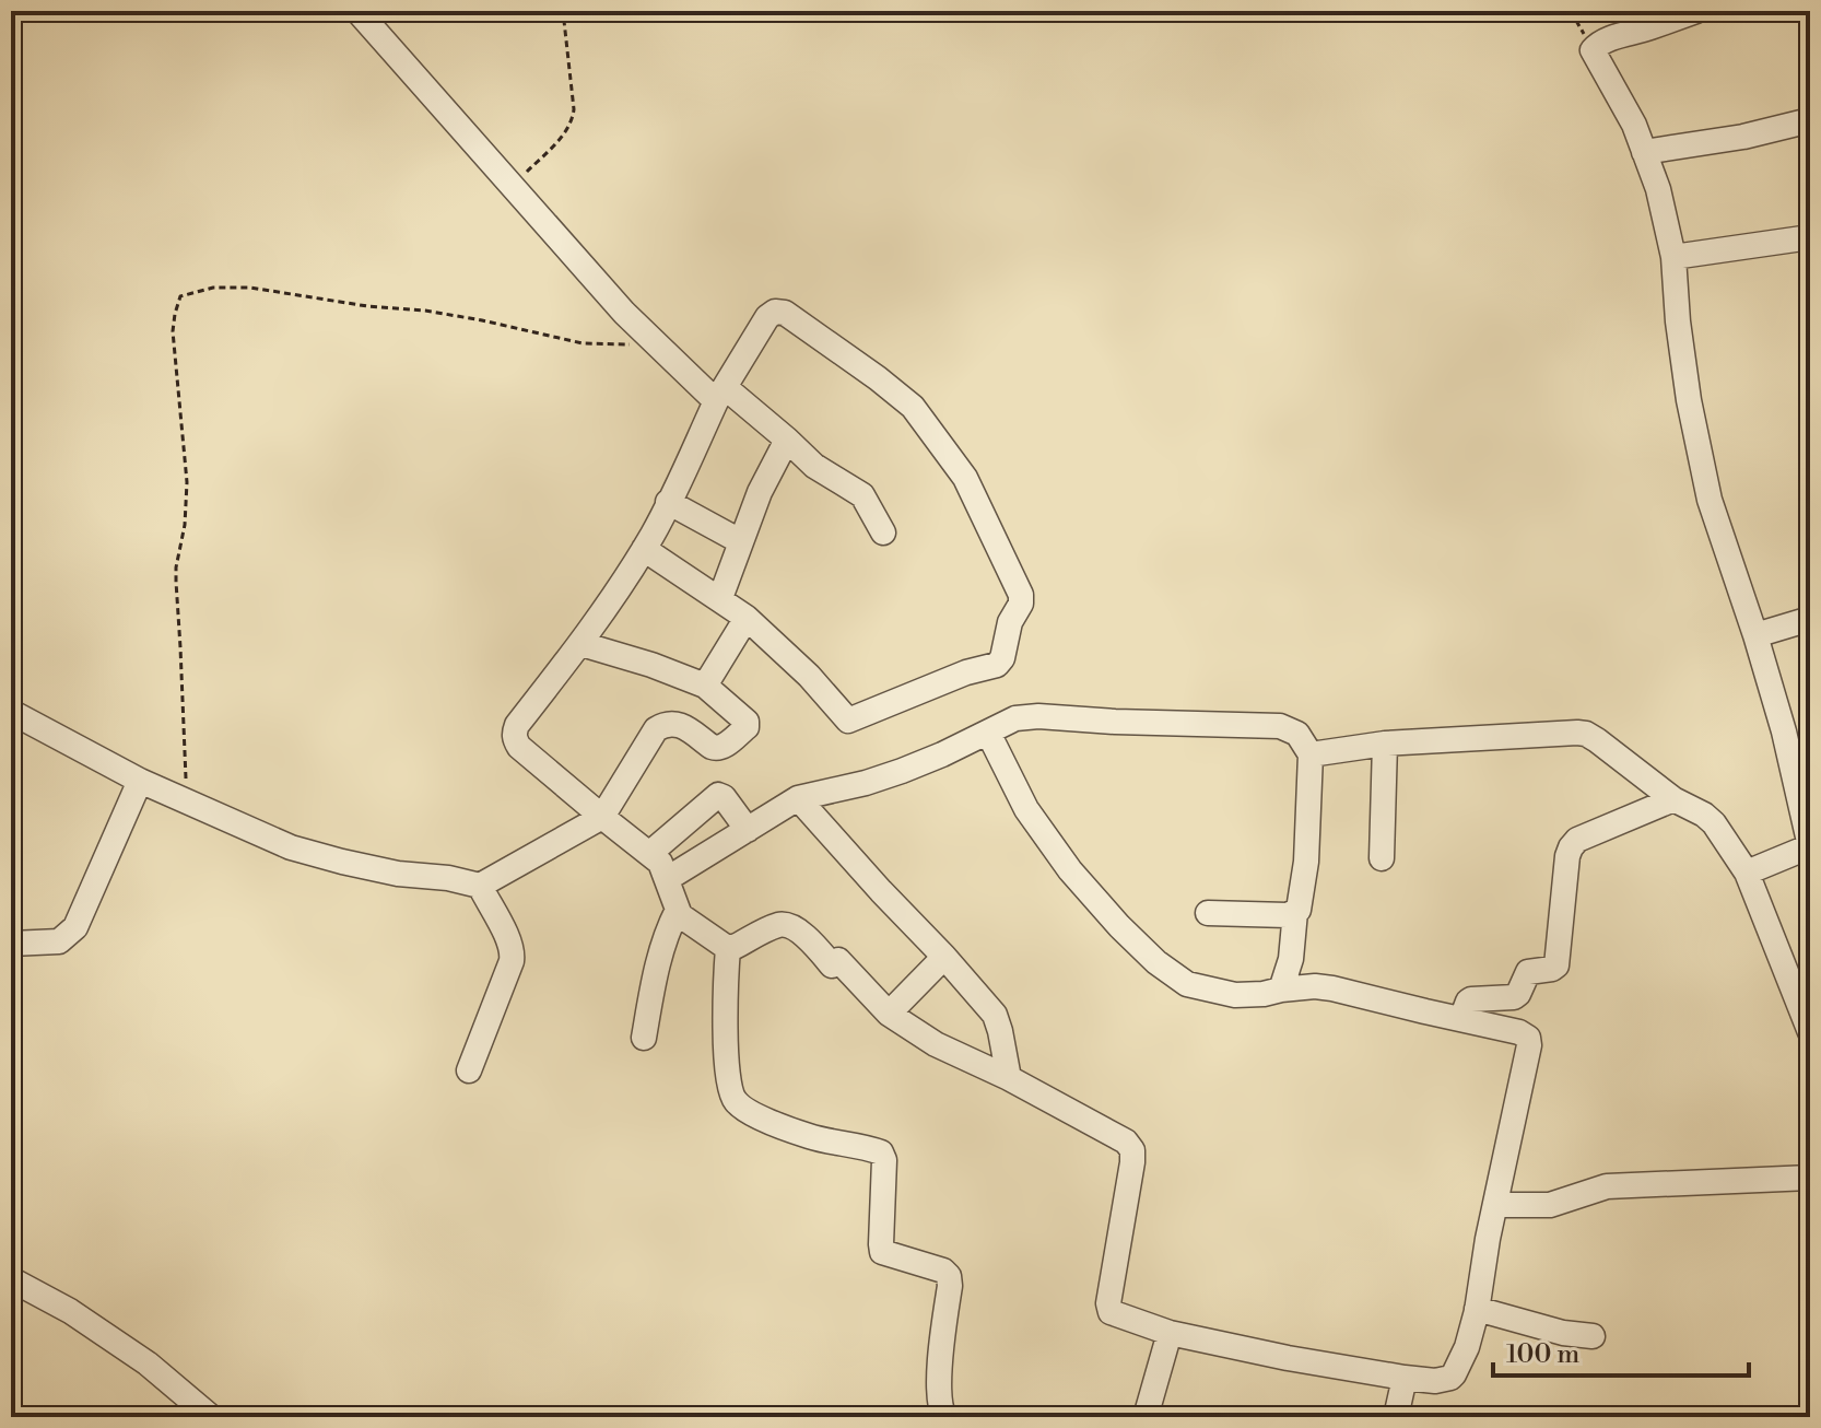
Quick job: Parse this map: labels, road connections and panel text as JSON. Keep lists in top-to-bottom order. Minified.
{"scale_bar":"100 m"}
